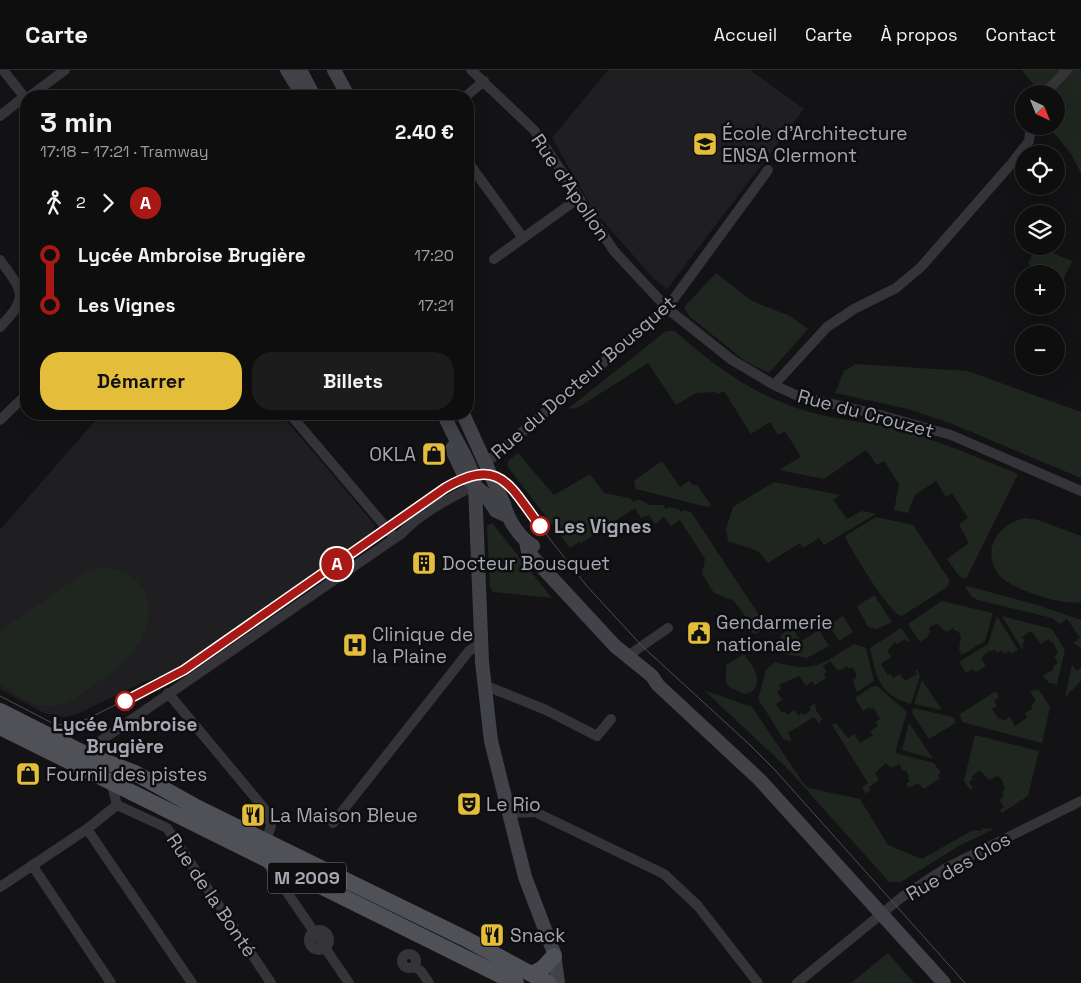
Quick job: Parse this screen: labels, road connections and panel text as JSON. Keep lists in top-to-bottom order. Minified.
{"streets":{"main road":["M 2009"],"street":["Rue d'Apollon","Rue du Docteur Bousquet","Rue du Crouzet","Rue des Clos","Rue de la Bonté"]},"crossings":[["Rue d'Apollon","Rue du Docteur Bousquet"],["Rue d'Apollon","Rue du Crouzet"],["Rue du Docteur Bousquet","Rue du Crouzet"]],"places":{"school or university":["École d'Architecture ENSA Clermont"],"shop":["OKLA","Fournil des pistes"],"other":["Les Vignes","Lycée Ambroise Brugière"],"building":["Docteur Bousquet"],"public building":["Gendarmerie nationale"],"hospital":["Clinique de la Plaine"],"theatre":["Le Rio"],"restaurant":["La Maison Bleue","Snack"]},"lines":["tram line A"],"north":"bottom right","page":{"header":"Carte","nav":["Accueil","Carte","À propos","Contact"],"on_map":"A","map_buttons":["+","−"],"heading":["3 min","17:18 – 17:21 · Tramway","2.40 €"],"legs":["2","A"],"list":[{"name":"Lycée Ambroise Brugière","value":"17:20"},{"name":"Les Vignes","value":"17:21"}],"buttons":["Démarrer","Billets"]}}
